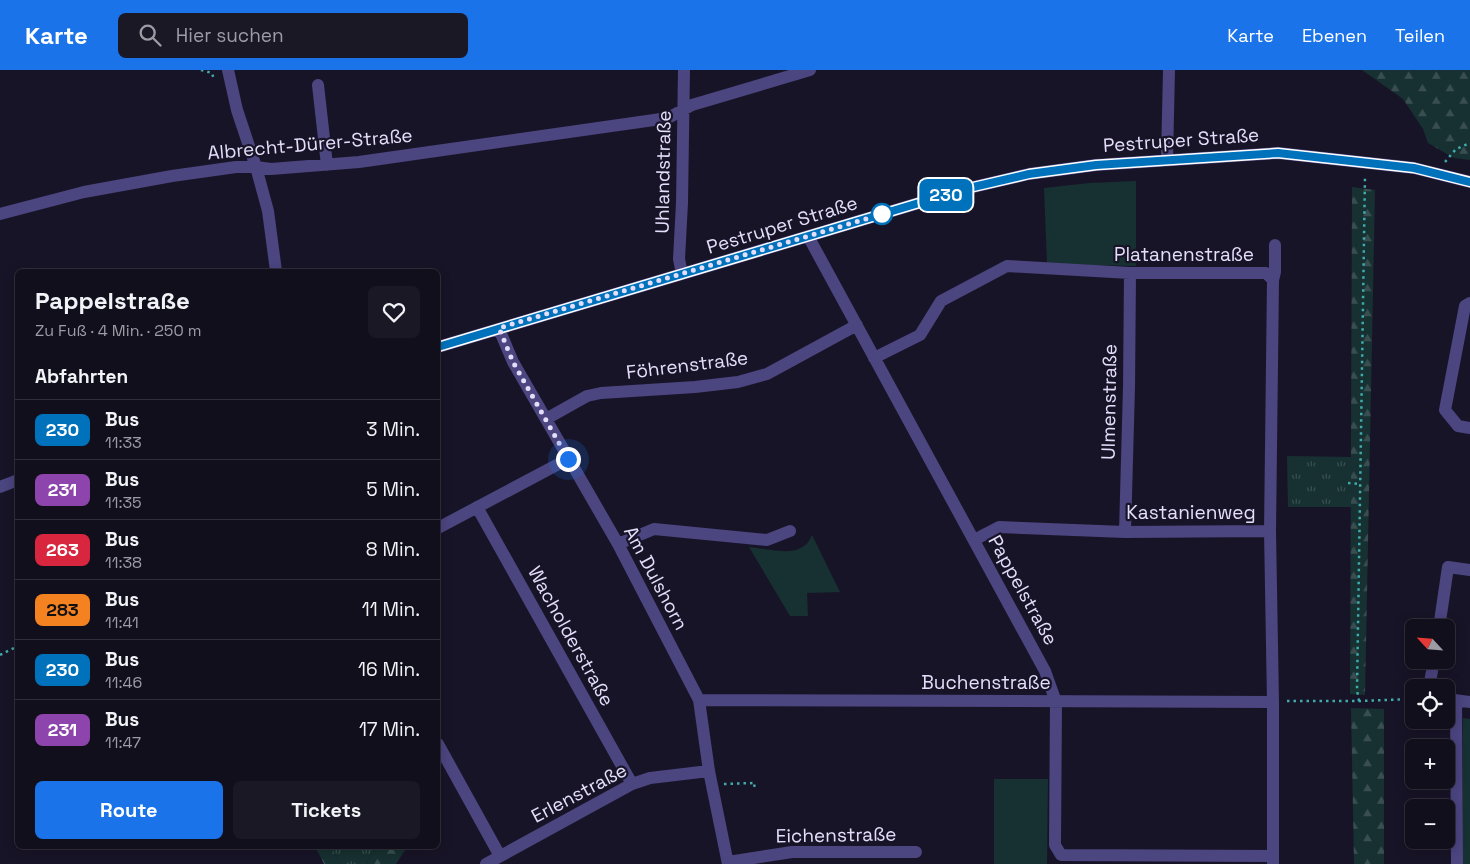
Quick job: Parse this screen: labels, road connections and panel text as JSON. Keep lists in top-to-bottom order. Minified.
{"streets":{"street":["Pestruper Straße","Albrecht-Dürer-Straße","Uhlandstraße","Platanenstraße","Föhrenstraße","Ulmenstraße","Kastanienweg","Am Dulshorn","Pappelstraße","Wacholderstraße","Buchenstraße","Erlenstraße","Eichenstraße"]},"crossings":[["Pestruper Straße","Uhlandstraße"],["Pestruper Straße","Am Dulshorn"],["Pestruper Straße","Pappelstraße"],["Albrecht-Dürer-Straße","Uhlandstraße"],["Platanenstraße","Ulmenstraße"],["Platanenstraße","Kastanienweg"],["Platanenstraße","Pappelstraße"],["Föhrenstraße","Am Dulshorn"],["Föhrenstraße","Pappelstraße"],["Ulmenstraße","Kastanienweg"],["Kastanienweg","Pappelstraße"],["Kastanienweg","Buchenstraße"],["Am Dulshorn","Buchenstraße"],["Am Dulshorn","Erlenstraße"],["Am Dulshorn","Eichenstraße"],["Pappelstraße","Buchenstraße"],["Wacholderstraße","Erlenstraße"]],"lines":["bus line 230"],"north":"top left","page":{"header":"Karte","search":"Hier suchen","nav":["Karte","Ebenen","Teilen"],"on_map":"230","heading":[["Pappelstraße","Zu Fuß · 4 Min. · 250 m"],"Abfahrten"],"list":[{"mark":"230","name":"Bus","note":"11:33","value":"3 Min."},{"mark":"231","name":"Bus","note":"11:35","value":"5 Min."},{"mark":"263","name":"Bus","note":"11:38","value":"8 Min."},{"mark":"283","name":"Bus","note":"11:41","value":"11 Min."},{"mark":"230","name":"Bus","note":"11:46","value":"16 Min."},{"mark":"231","name":"Bus","note":"11:47","value":"17 Min."}],"map_buttons":["+","−"],"buttons":["Route","Tickets"]}}
